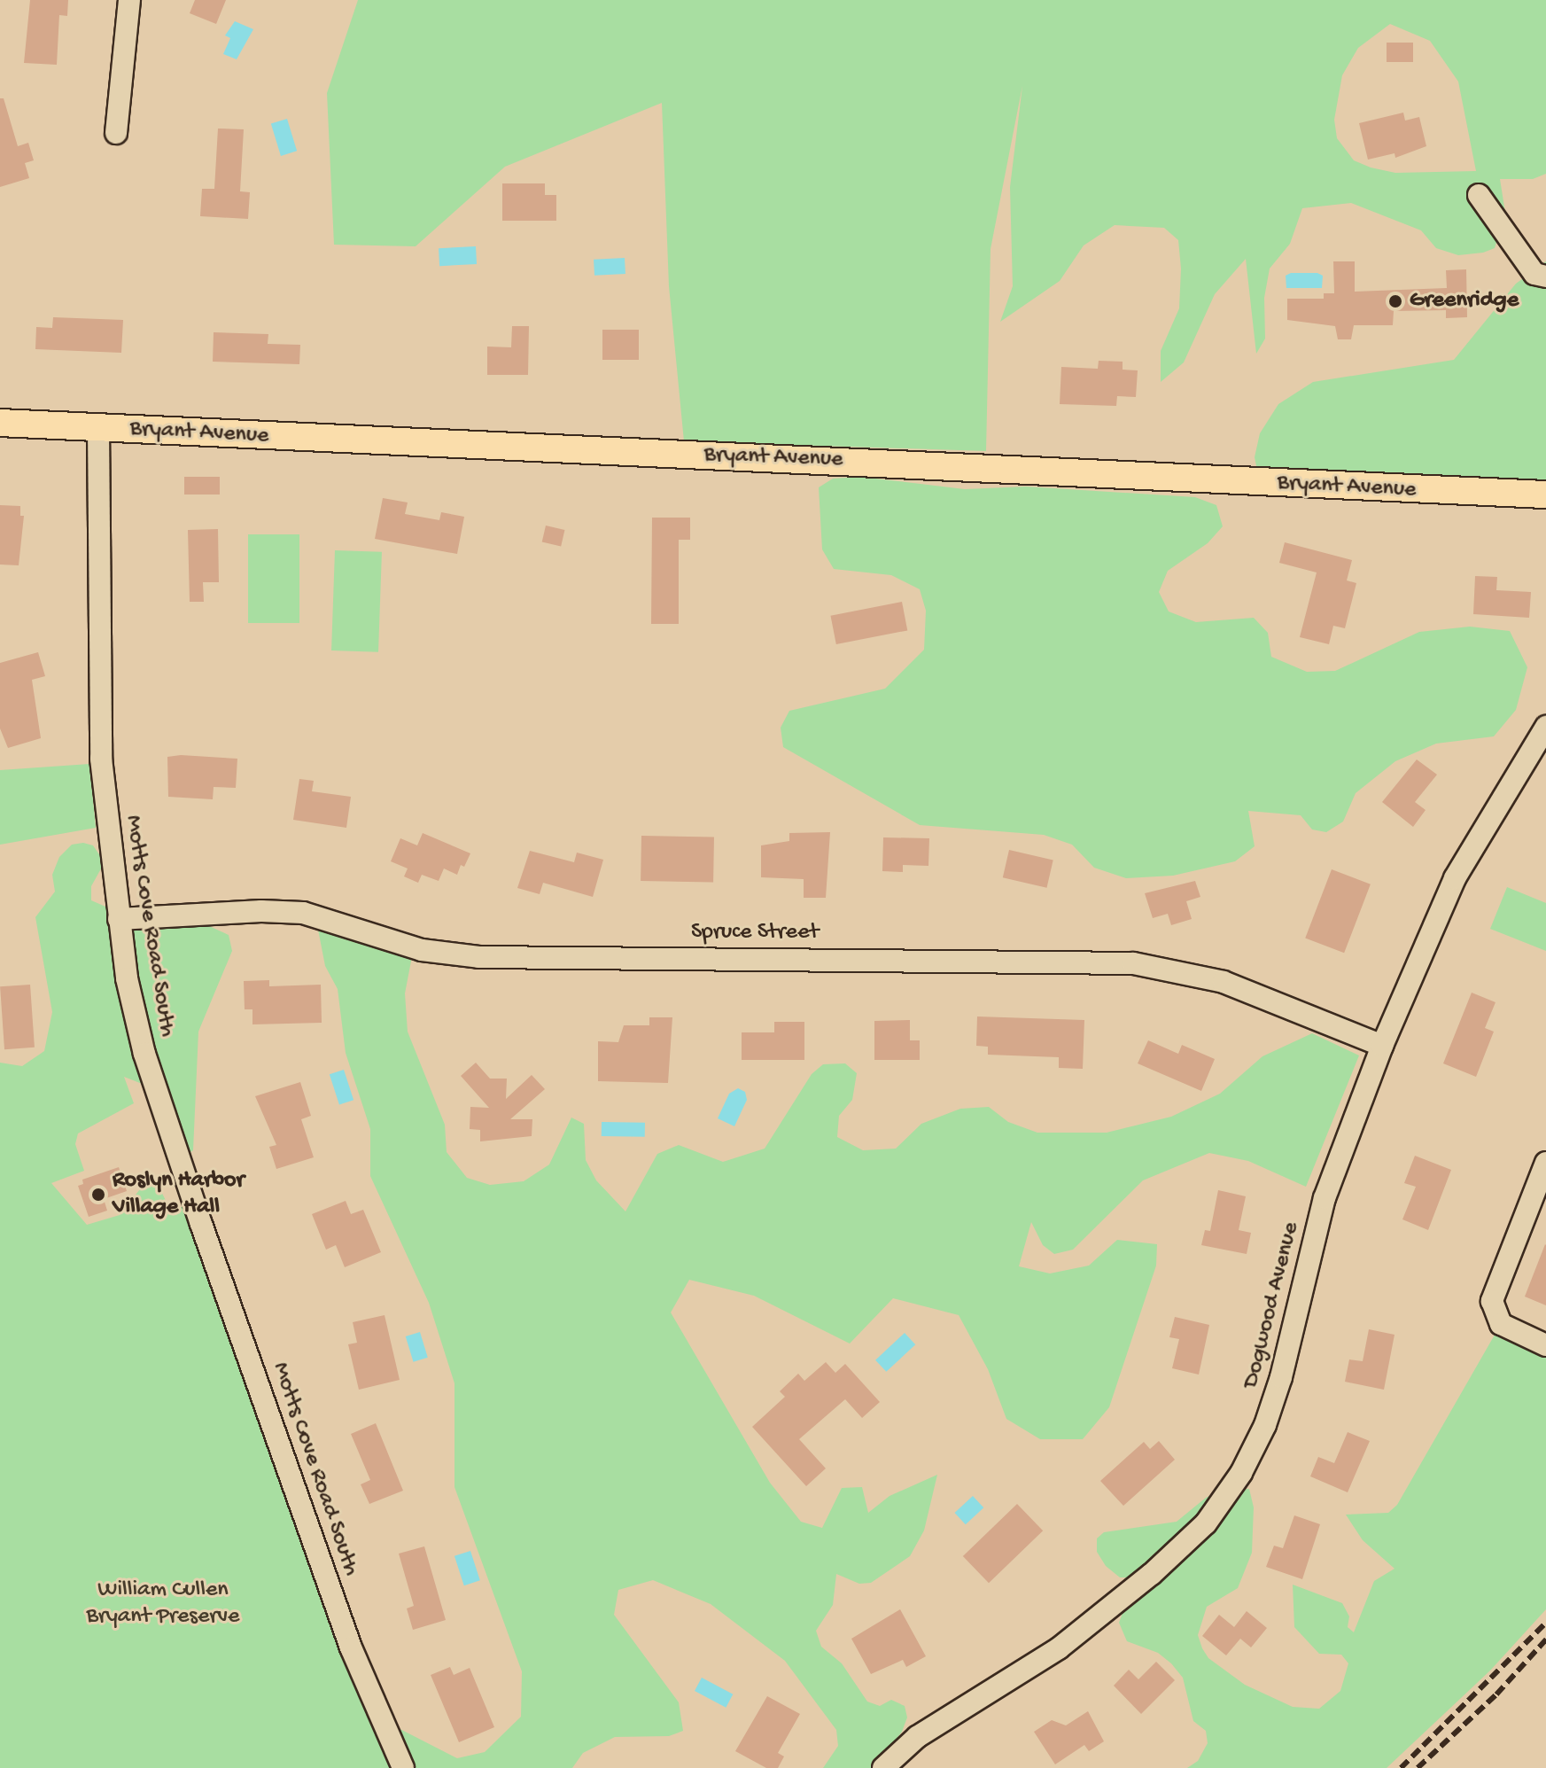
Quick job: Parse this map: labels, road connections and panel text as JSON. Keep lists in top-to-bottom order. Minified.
{"streets":{"main road":["Bryant Avenue"],"street":["Motts Cove Road South","Spruce Street","Dogwood Avenue"]},"crossings":[["Bryant Avenue","Motts Cove Road South"],["Motts Cove Road South","Spruce Street"],["Spruce Street","Dogwood Avenue"]],"parks":["William Cullen Bryant Preserve"],"places":["Greenridge","Roslyn Harbor Village Hall"]}
